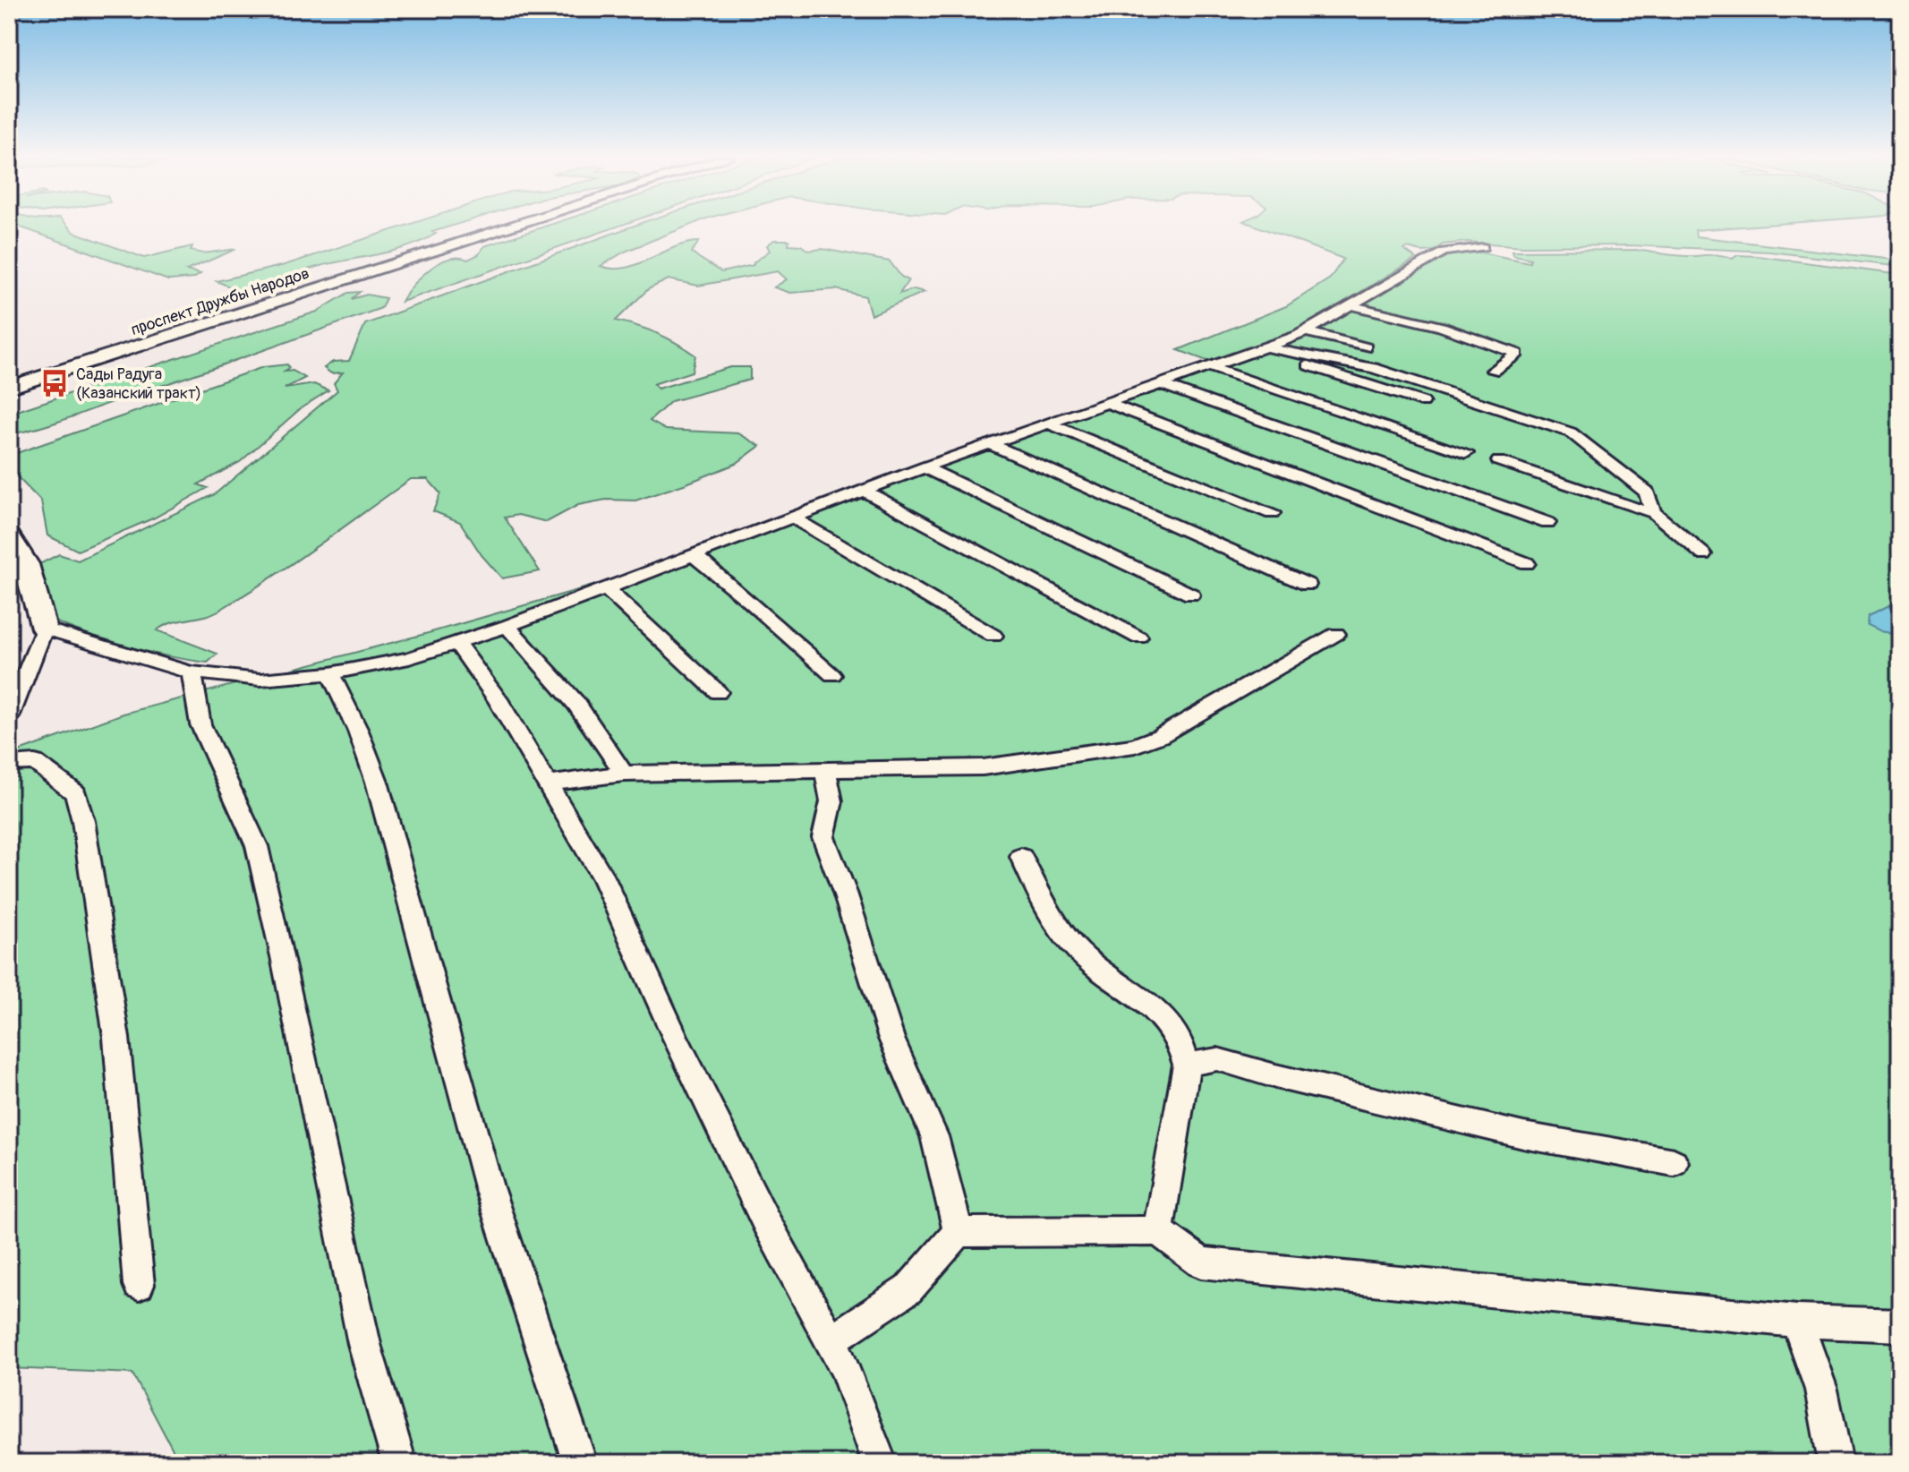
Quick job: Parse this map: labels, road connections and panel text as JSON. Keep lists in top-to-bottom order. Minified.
{"streets":{"main road":["проспект Дружбы Народов"]},"places":{"bus stop":["Сады Радуга (Казанский тракт)"]}}
